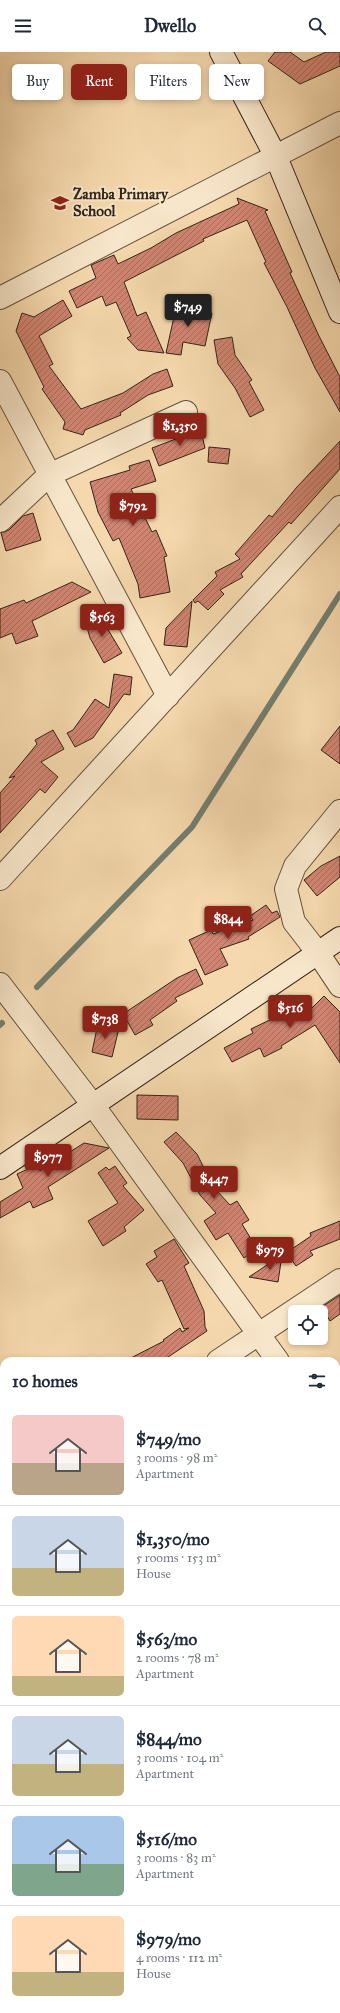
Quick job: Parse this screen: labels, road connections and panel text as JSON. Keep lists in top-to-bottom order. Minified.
{"places":{"school or university":["Zamba Primary School"]},"page":{"header":"Dwello","chip":["Buy","Rent","Filters","New"],"price":["$749","$1,350","$792","$563","$844","$516","$738","$977","$447","$979"],"heading":"10 homes","list":[{"name":"$749/mo","note":"3 rooms · 98 m² · Apartment"},{"name":"$1,350/mo","note":"5 rooms · 153 m² · House"},{"name":"$563/mo","note":"2 rooms · 78 m² · Apartment"},{"name":"$844/mo","note":"3 rooms · 104 m² · Apartment"},{"name":"$516/mo","note":"3 rooms · 83 m² · Apartment"},{"name":"$979/mo","note":"4 rooms · 112 m² · House"}]}}
